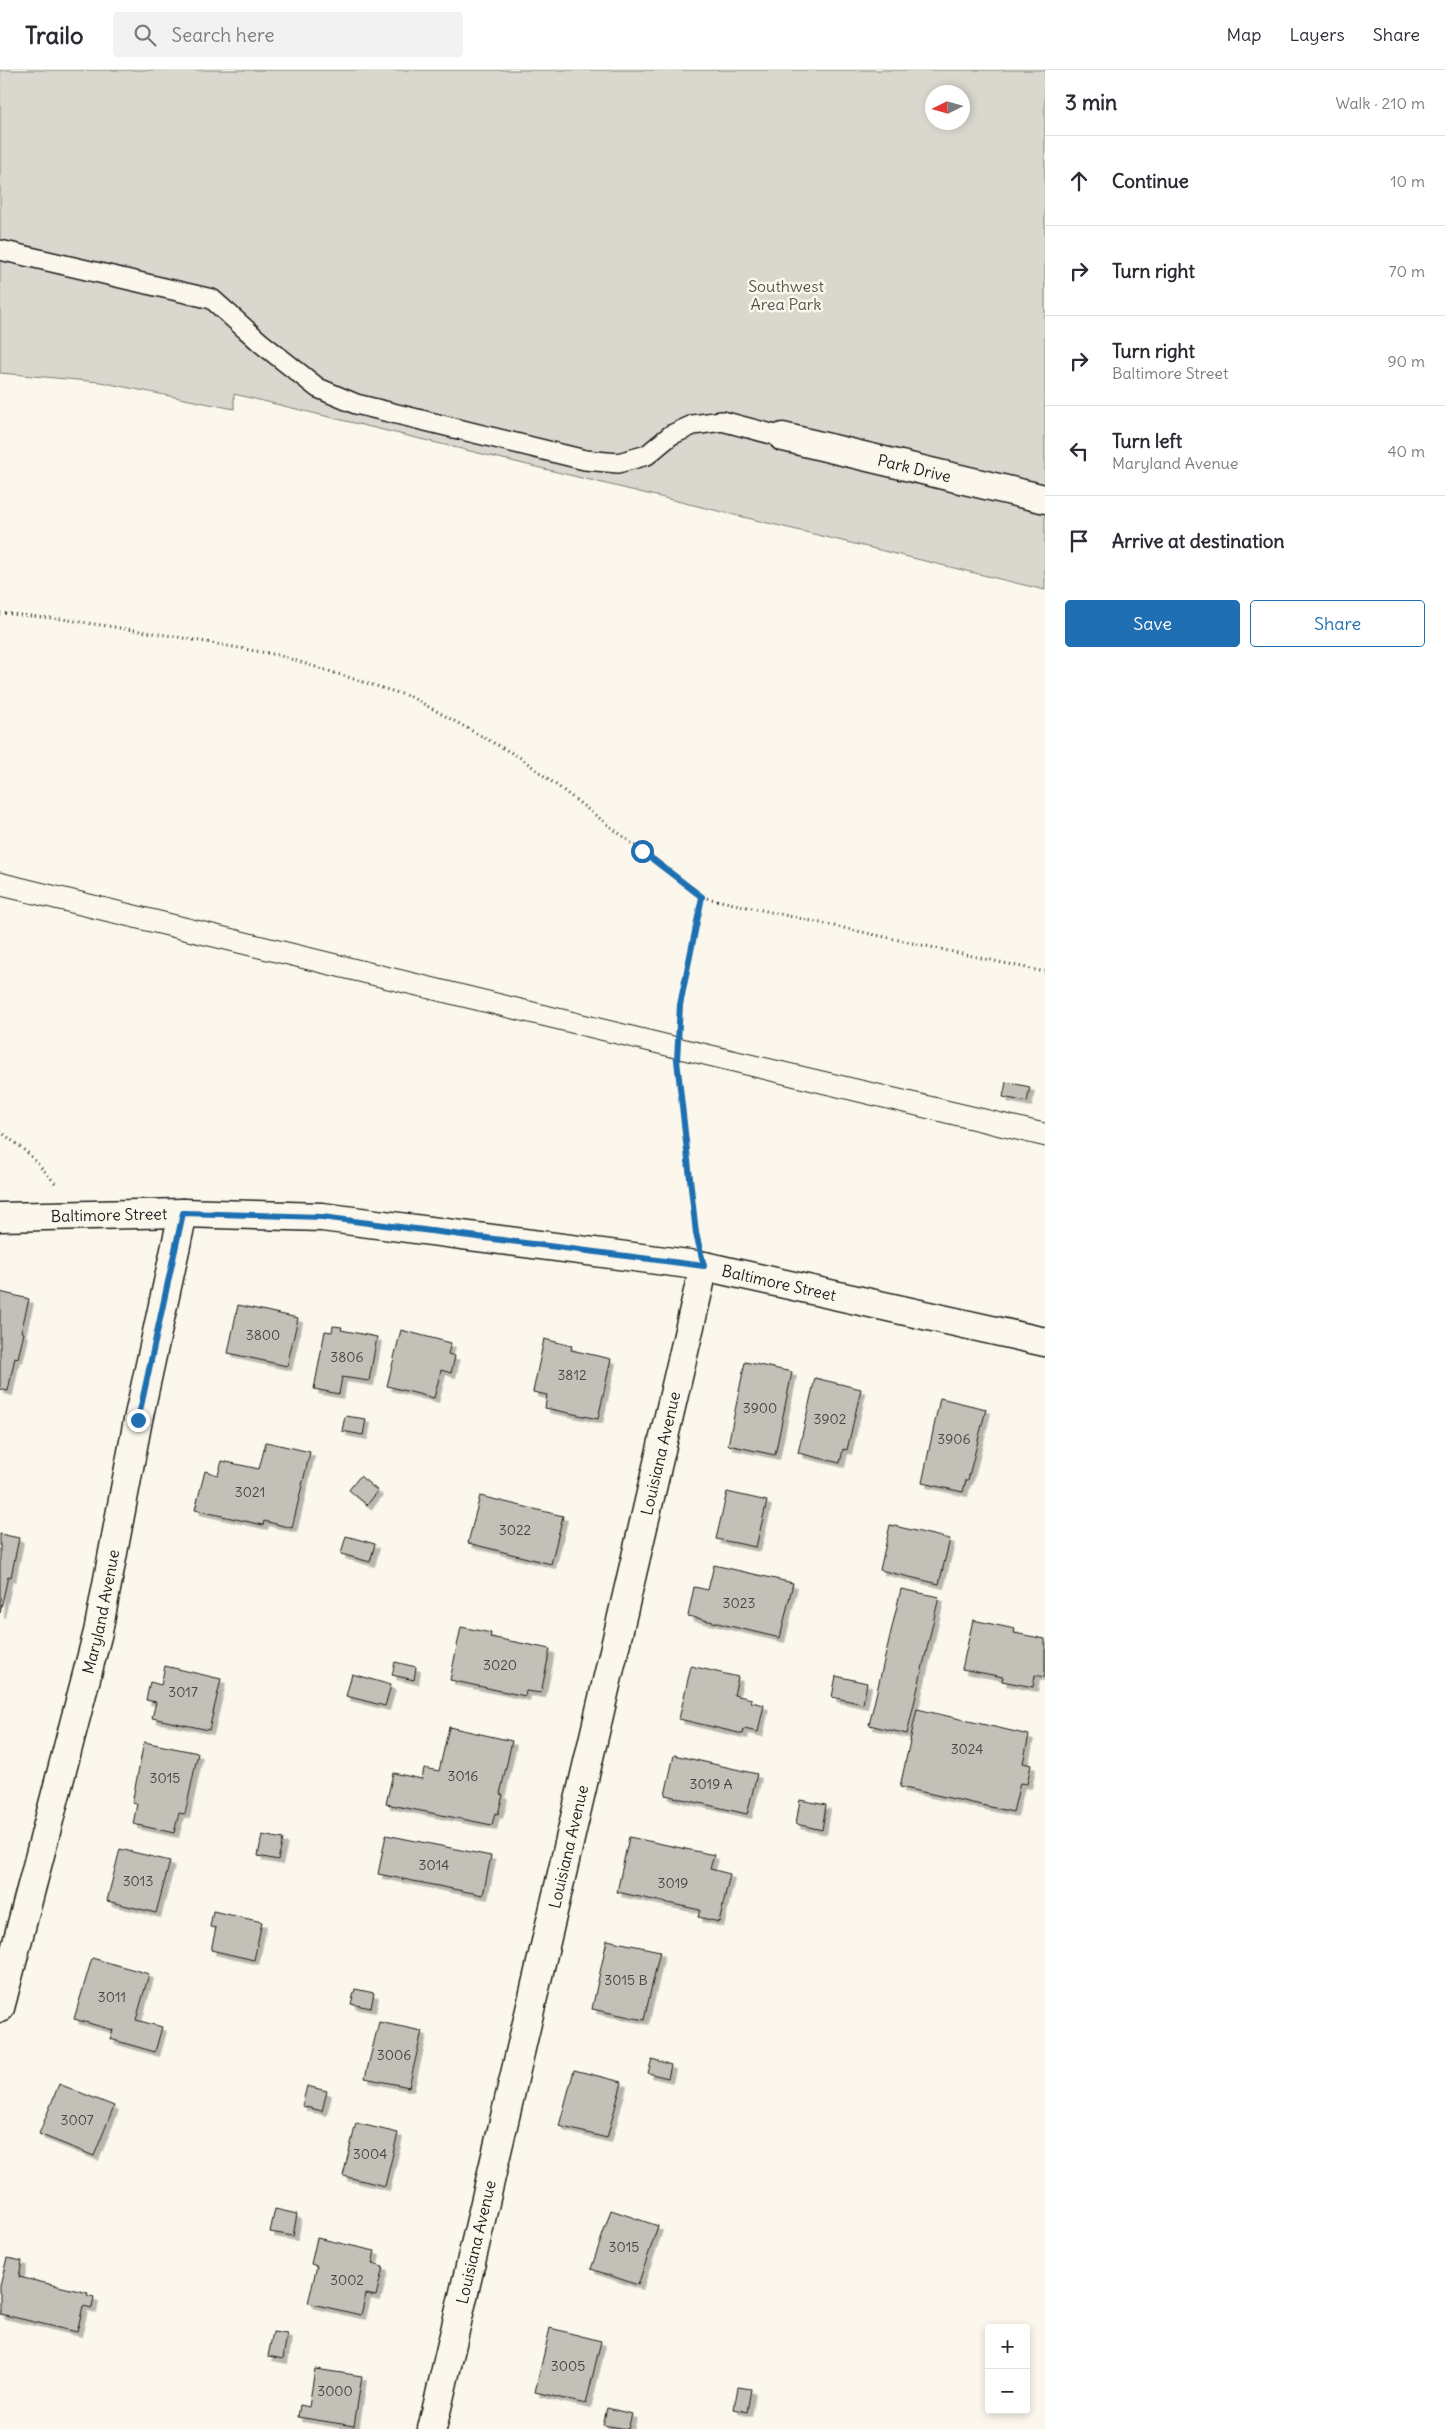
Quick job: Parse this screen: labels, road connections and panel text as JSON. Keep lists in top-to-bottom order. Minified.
{"streets":{"street":["Park Drive","Baltimore Street","Louisiana Avenue","Maryland Avenue"]},"crossings":[["Baltimore Street","Louisiana Avenue"],["Baltimore Street","Maryland Avenue"]],"parks":["Southwest Area Park"],"house_numbers":["3800","3806","3812","3900","3902","3906","3021","3022","3023","3020","3017","3024","3016","3015","3019 A","3014","3013","3019","3015 B","3011","3006","3007","3004","3015","3002","3005","3000"],"north":"left","page":{"header":"Trailo","search":"Search here","nav":["Map","Layers","Share"],"heading":["3 min","Walk · 210 m"],"list":[["Continue","10 m"],["Turn right","70 m"],["Turn right","Baltimore Street","90 m"],["Turn left","Maryland Avenue","40 m"],"Arrive at destination"],"buttons":["Save","Share"],"map_buttons":["+","−"]}}
